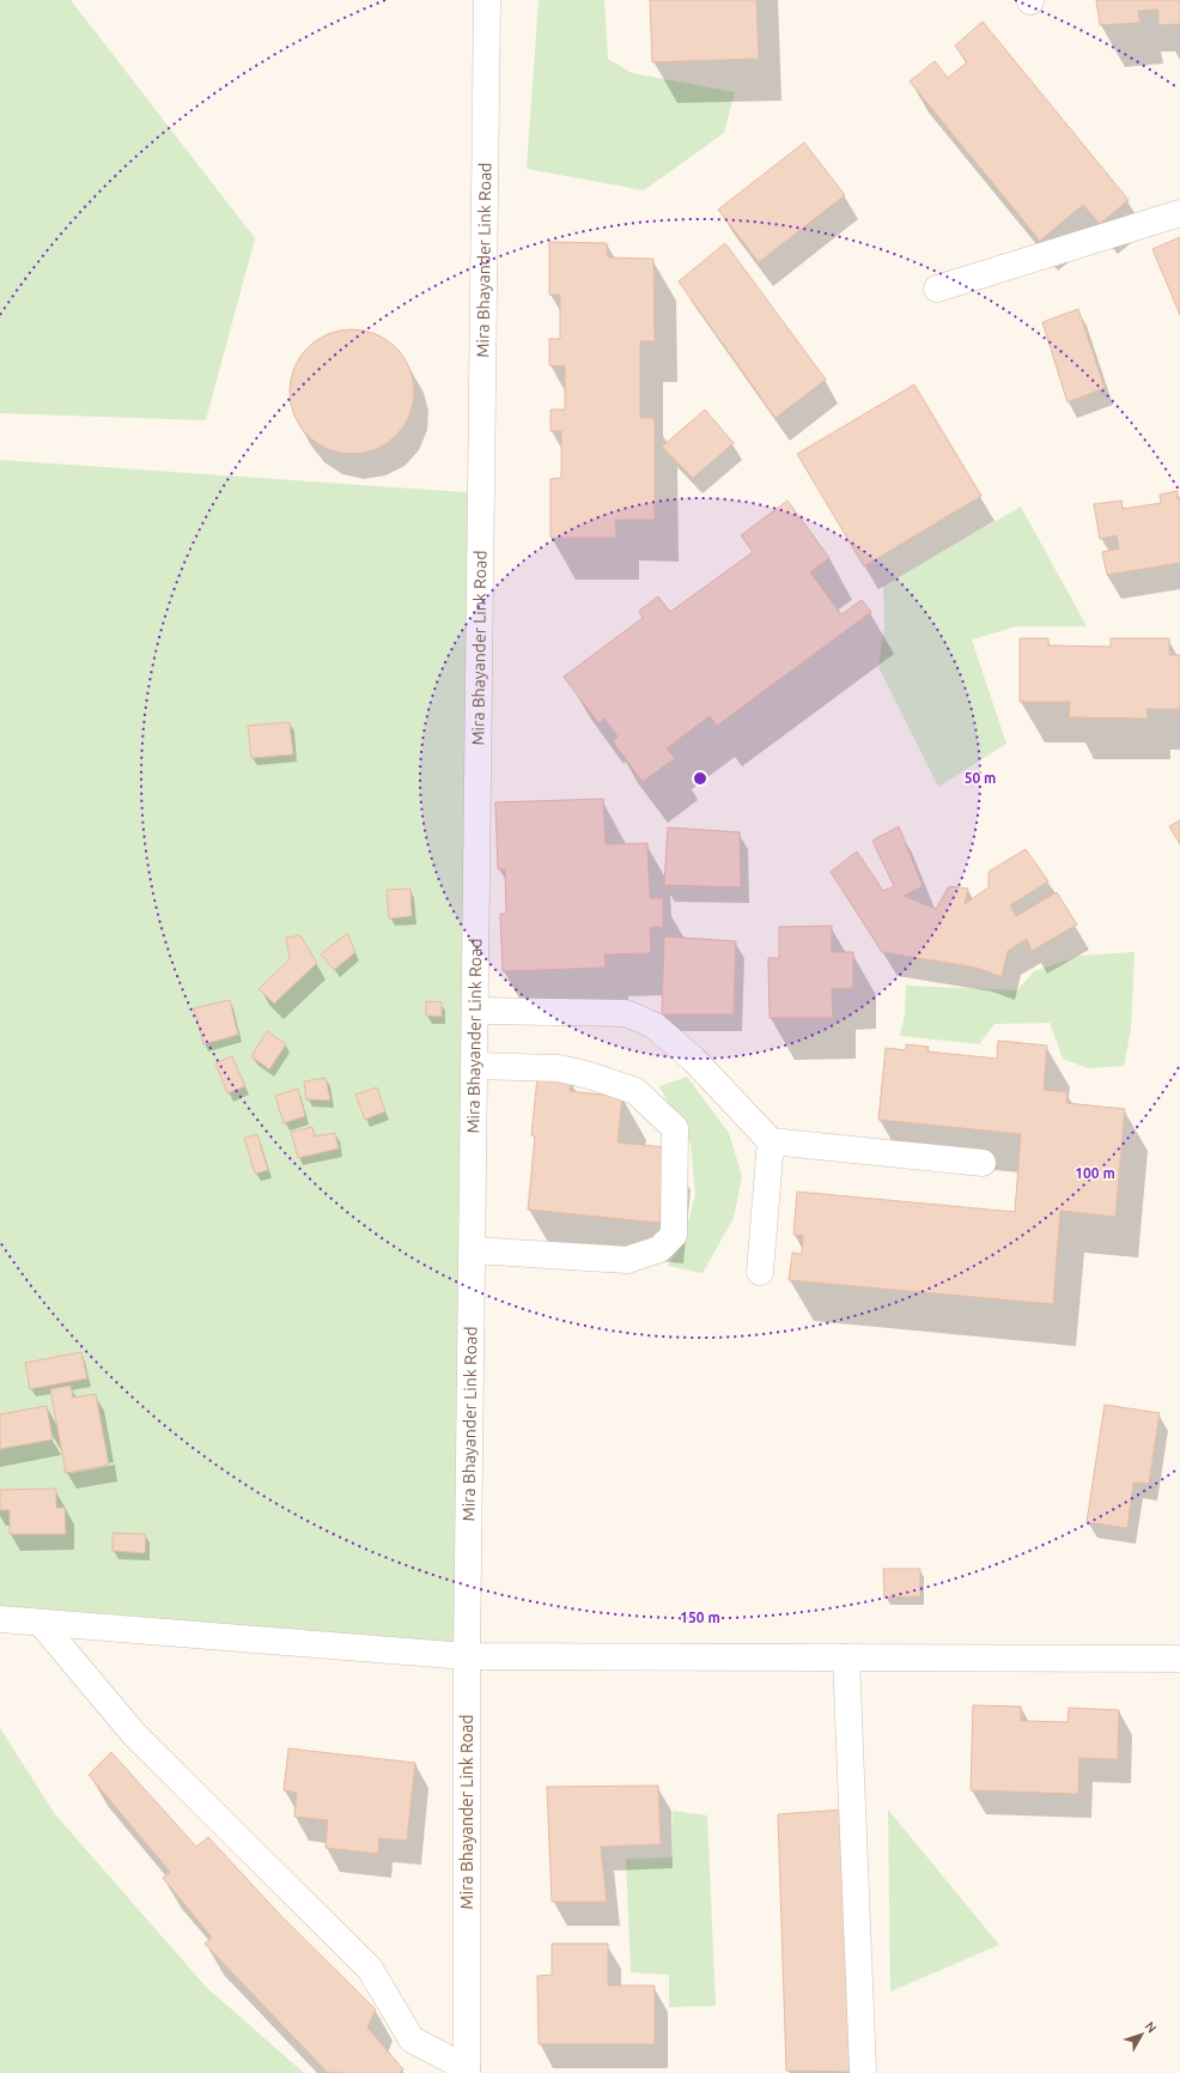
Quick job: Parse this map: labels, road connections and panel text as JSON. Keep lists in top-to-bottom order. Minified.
{"streets":{"street":["Mira Bhayander Link Road"]},"north":"top right","rings":["50 m","100 m","150 m"]}
